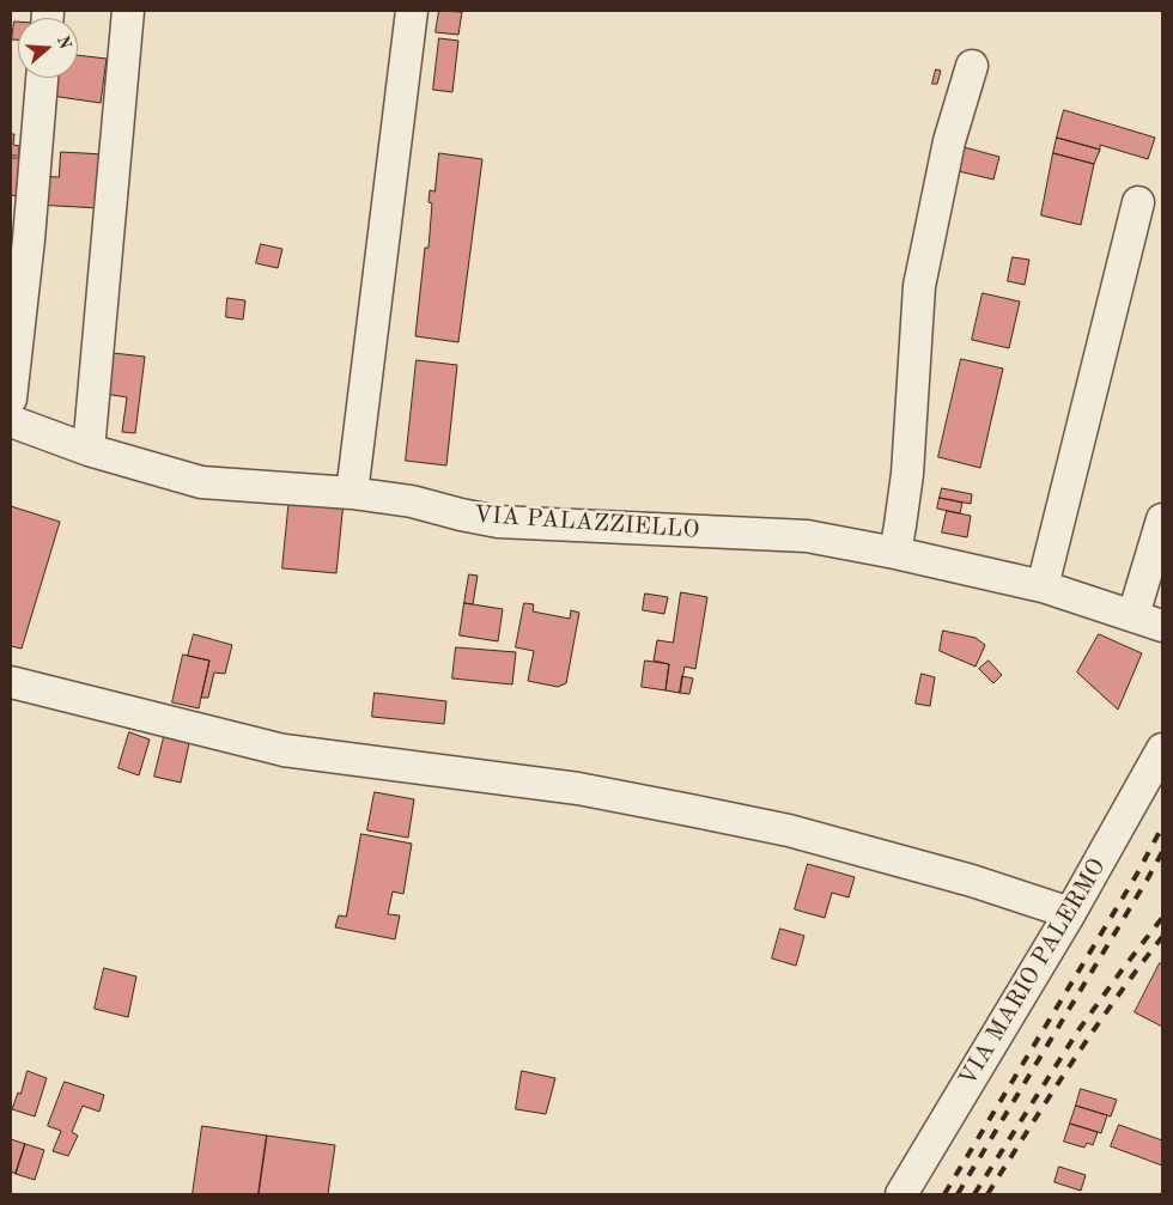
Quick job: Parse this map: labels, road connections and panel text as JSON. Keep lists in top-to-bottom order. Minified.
{"streets":{"street":["VIA PALAZZIELLO","VIA MARIO PALERMO"]},"north":"right"}
